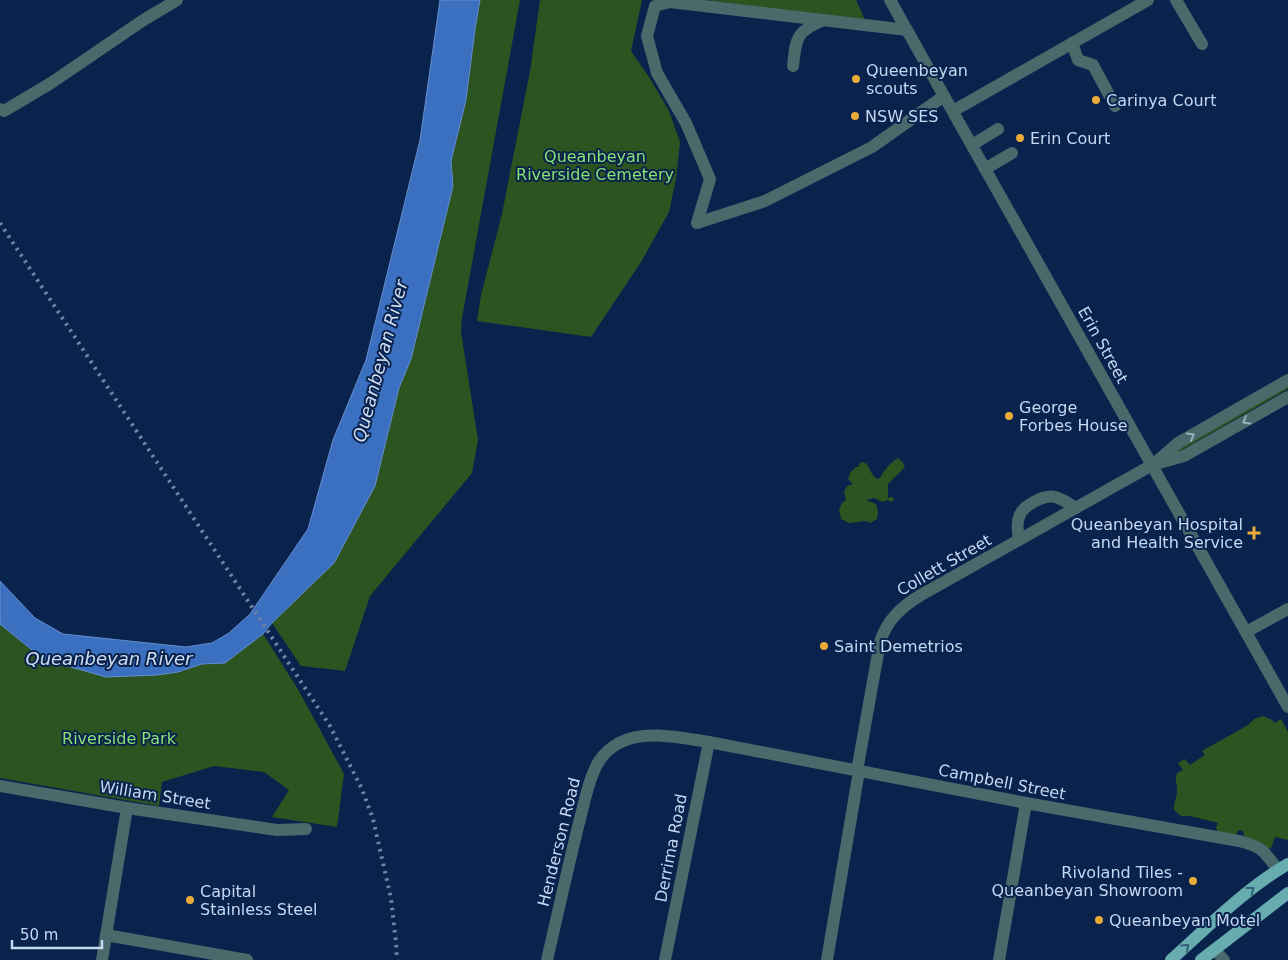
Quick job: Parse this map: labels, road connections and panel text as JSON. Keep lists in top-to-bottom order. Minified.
{"streets":{"street":["Erin Street","Collett Street","Campbell Street","William Street","Henderson Road","Derrima Road"]},"crossings":[["Erin Street","Collett Street"],["Collett Street","Campbell Street"],["Campbell Street","Henderson Road"],["Campbell Street","Derrima Road"],["Henderson Road","Derrima Road"]],"water":["Queanbeyan River"],"parks":["Queanbeyan Riverside Cemetery","Riverside Park"],"places":{"other":["Queenbeyan scouts","Carinya Court","NSW SES","Erin Court","George Forbes House","Saint Demetrios","Rivoland Tiles - Queanbeyan Showroom","Capital Stainless Steel","Queanbeyan Motel"],"health":["Queanbeyan Hospital and Health Service"]},"scale_bar":"50 m"}
